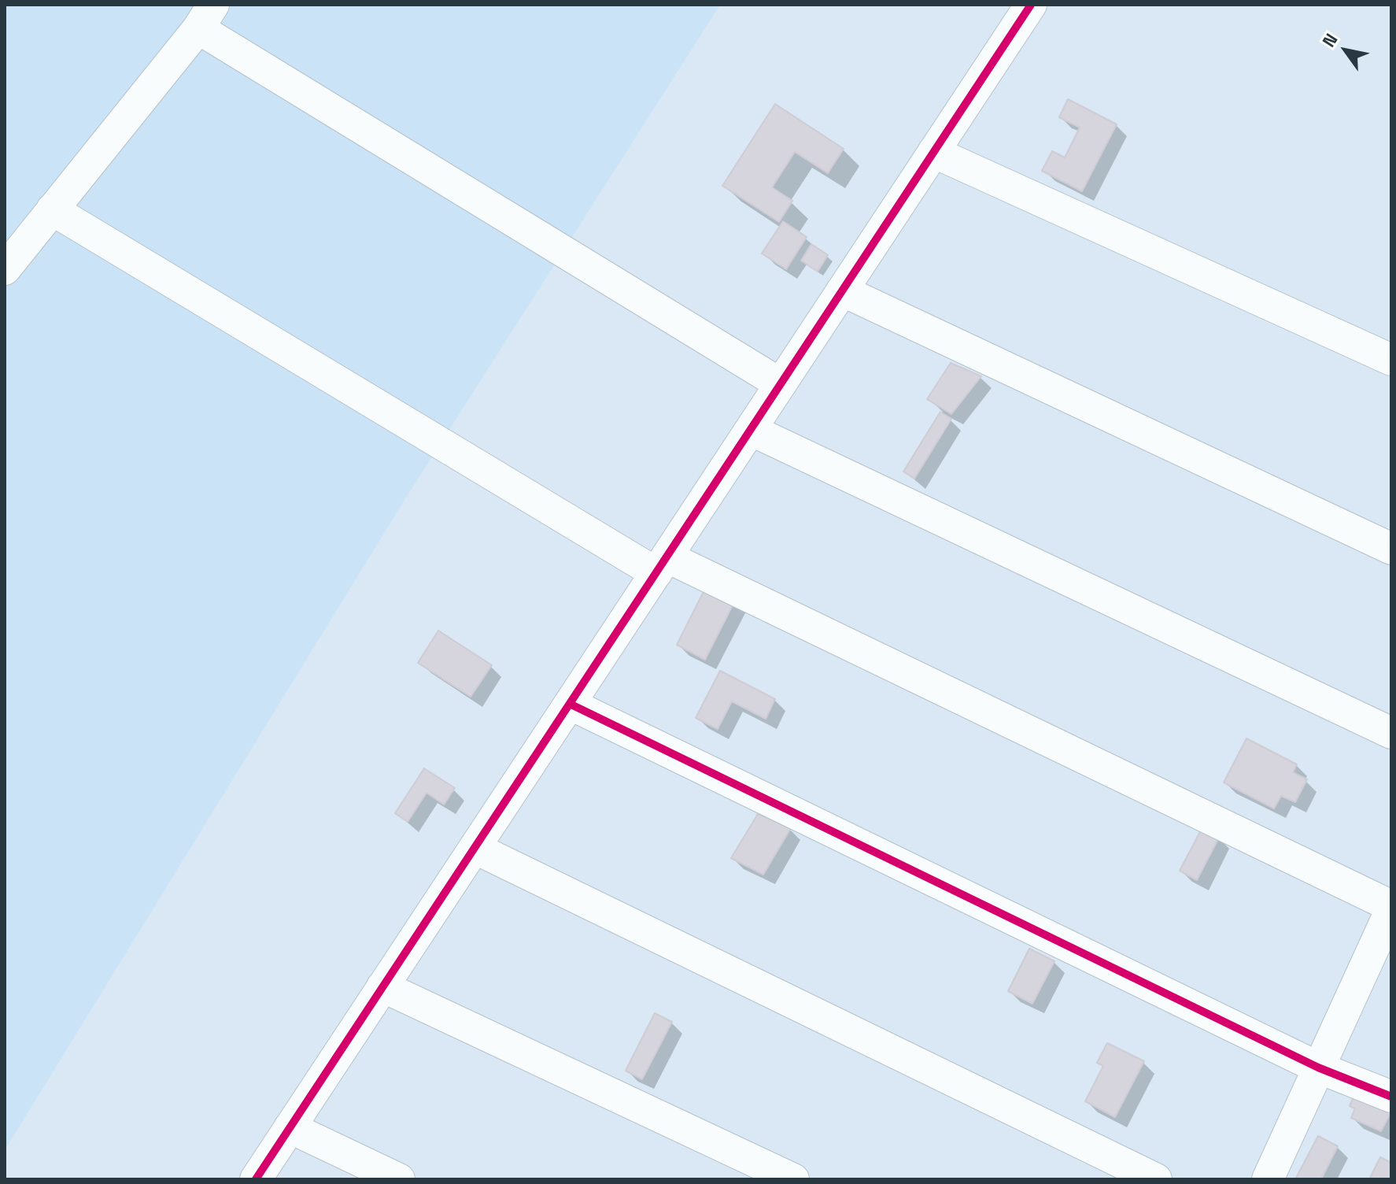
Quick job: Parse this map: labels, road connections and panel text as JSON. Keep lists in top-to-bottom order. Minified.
{"north":"top left"}
